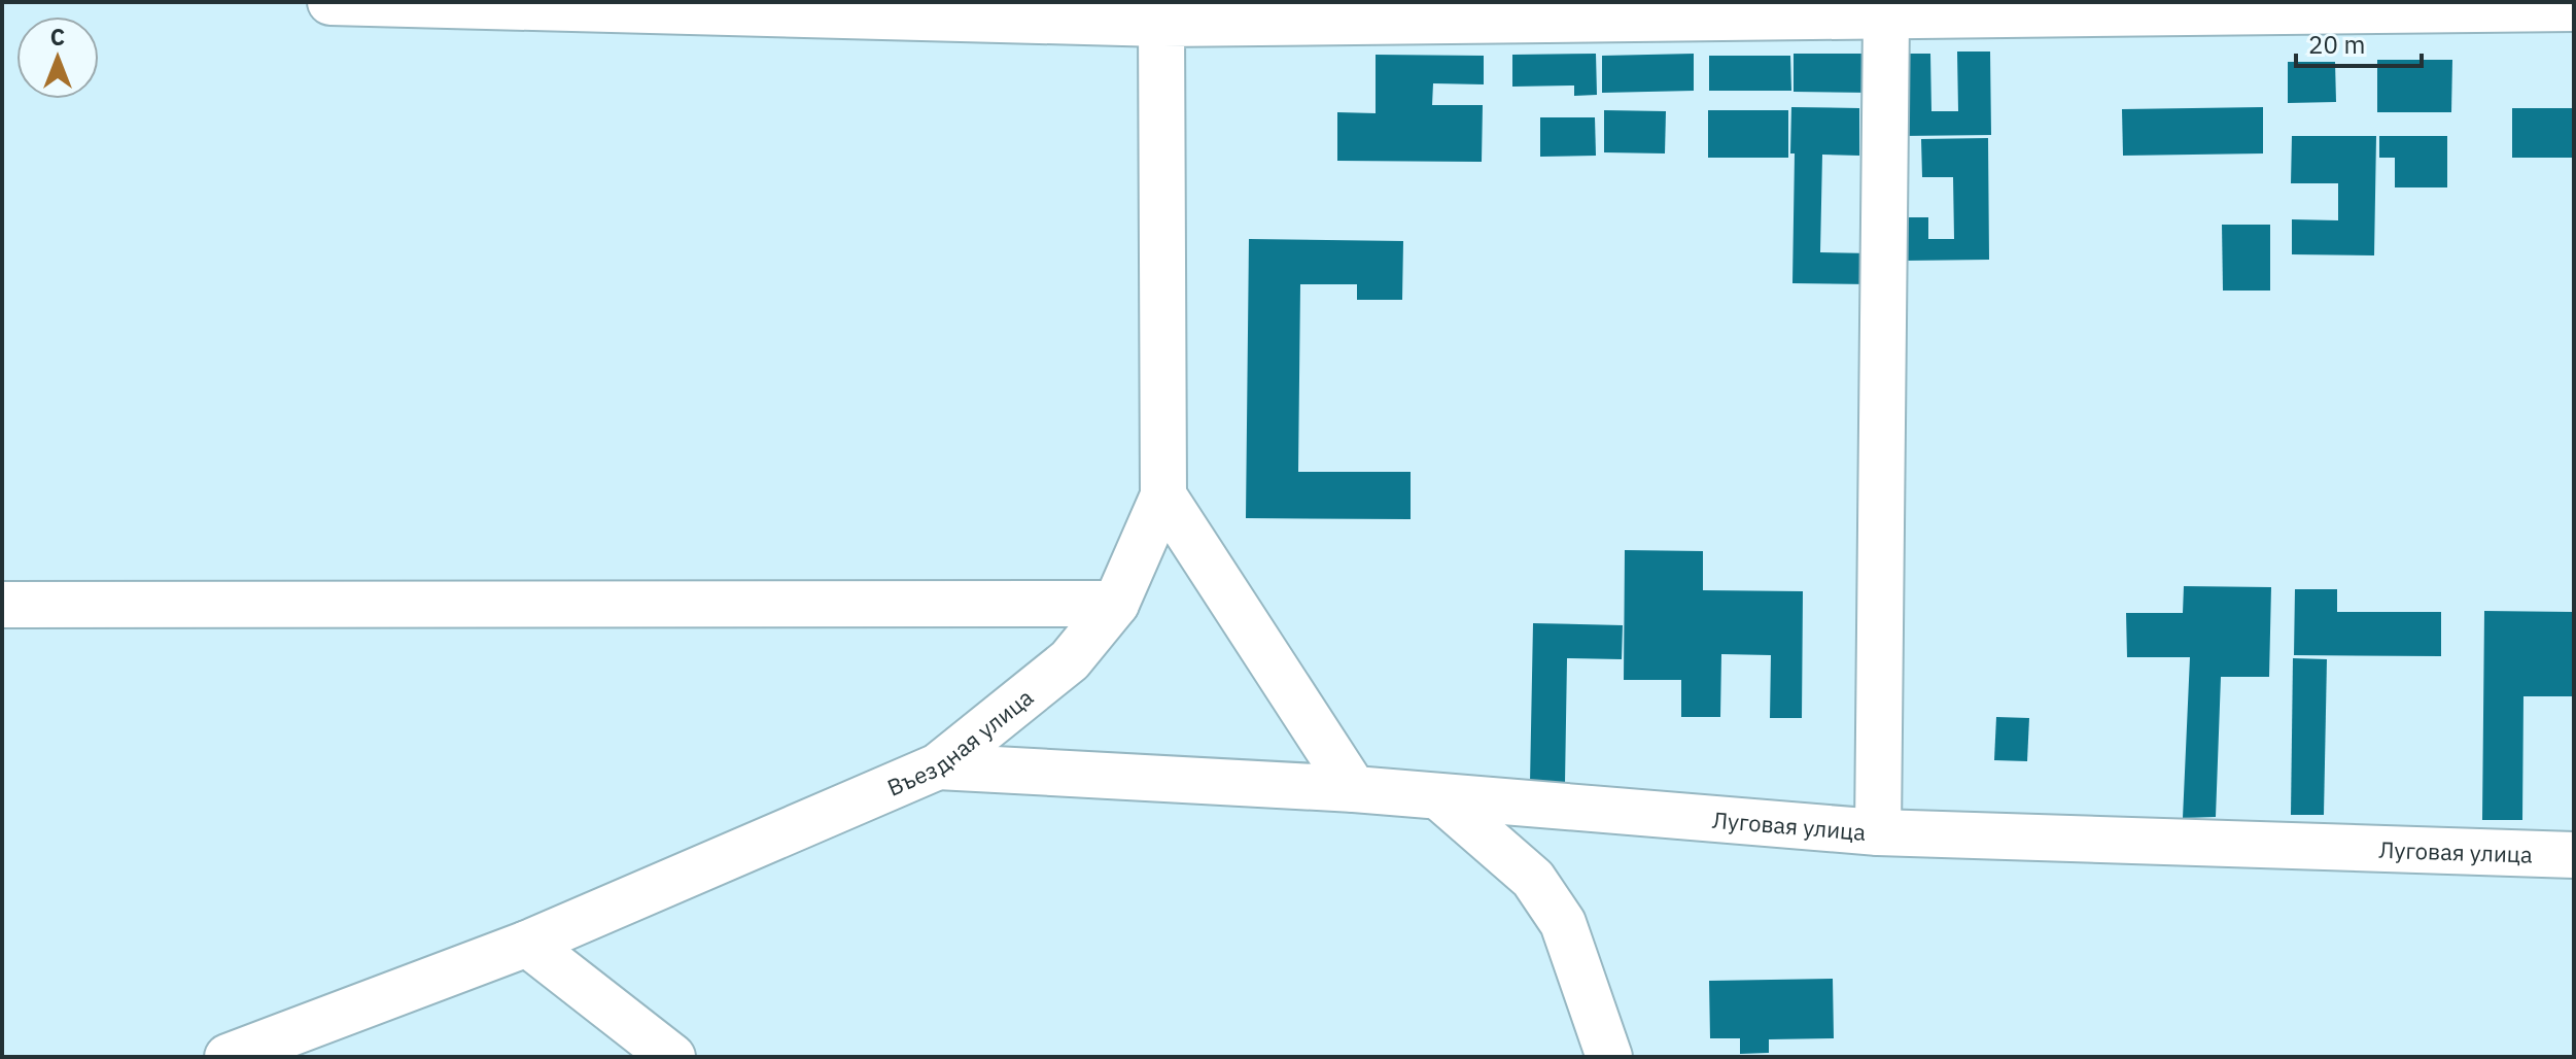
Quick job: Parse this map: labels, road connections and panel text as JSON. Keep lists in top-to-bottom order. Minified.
{"streets":{"street":["Въездная улица","Луговая улица"]},"crossings":[["Въездная улица","Луговая улица"]],"scale_bar":"20 m","north":"top"}
